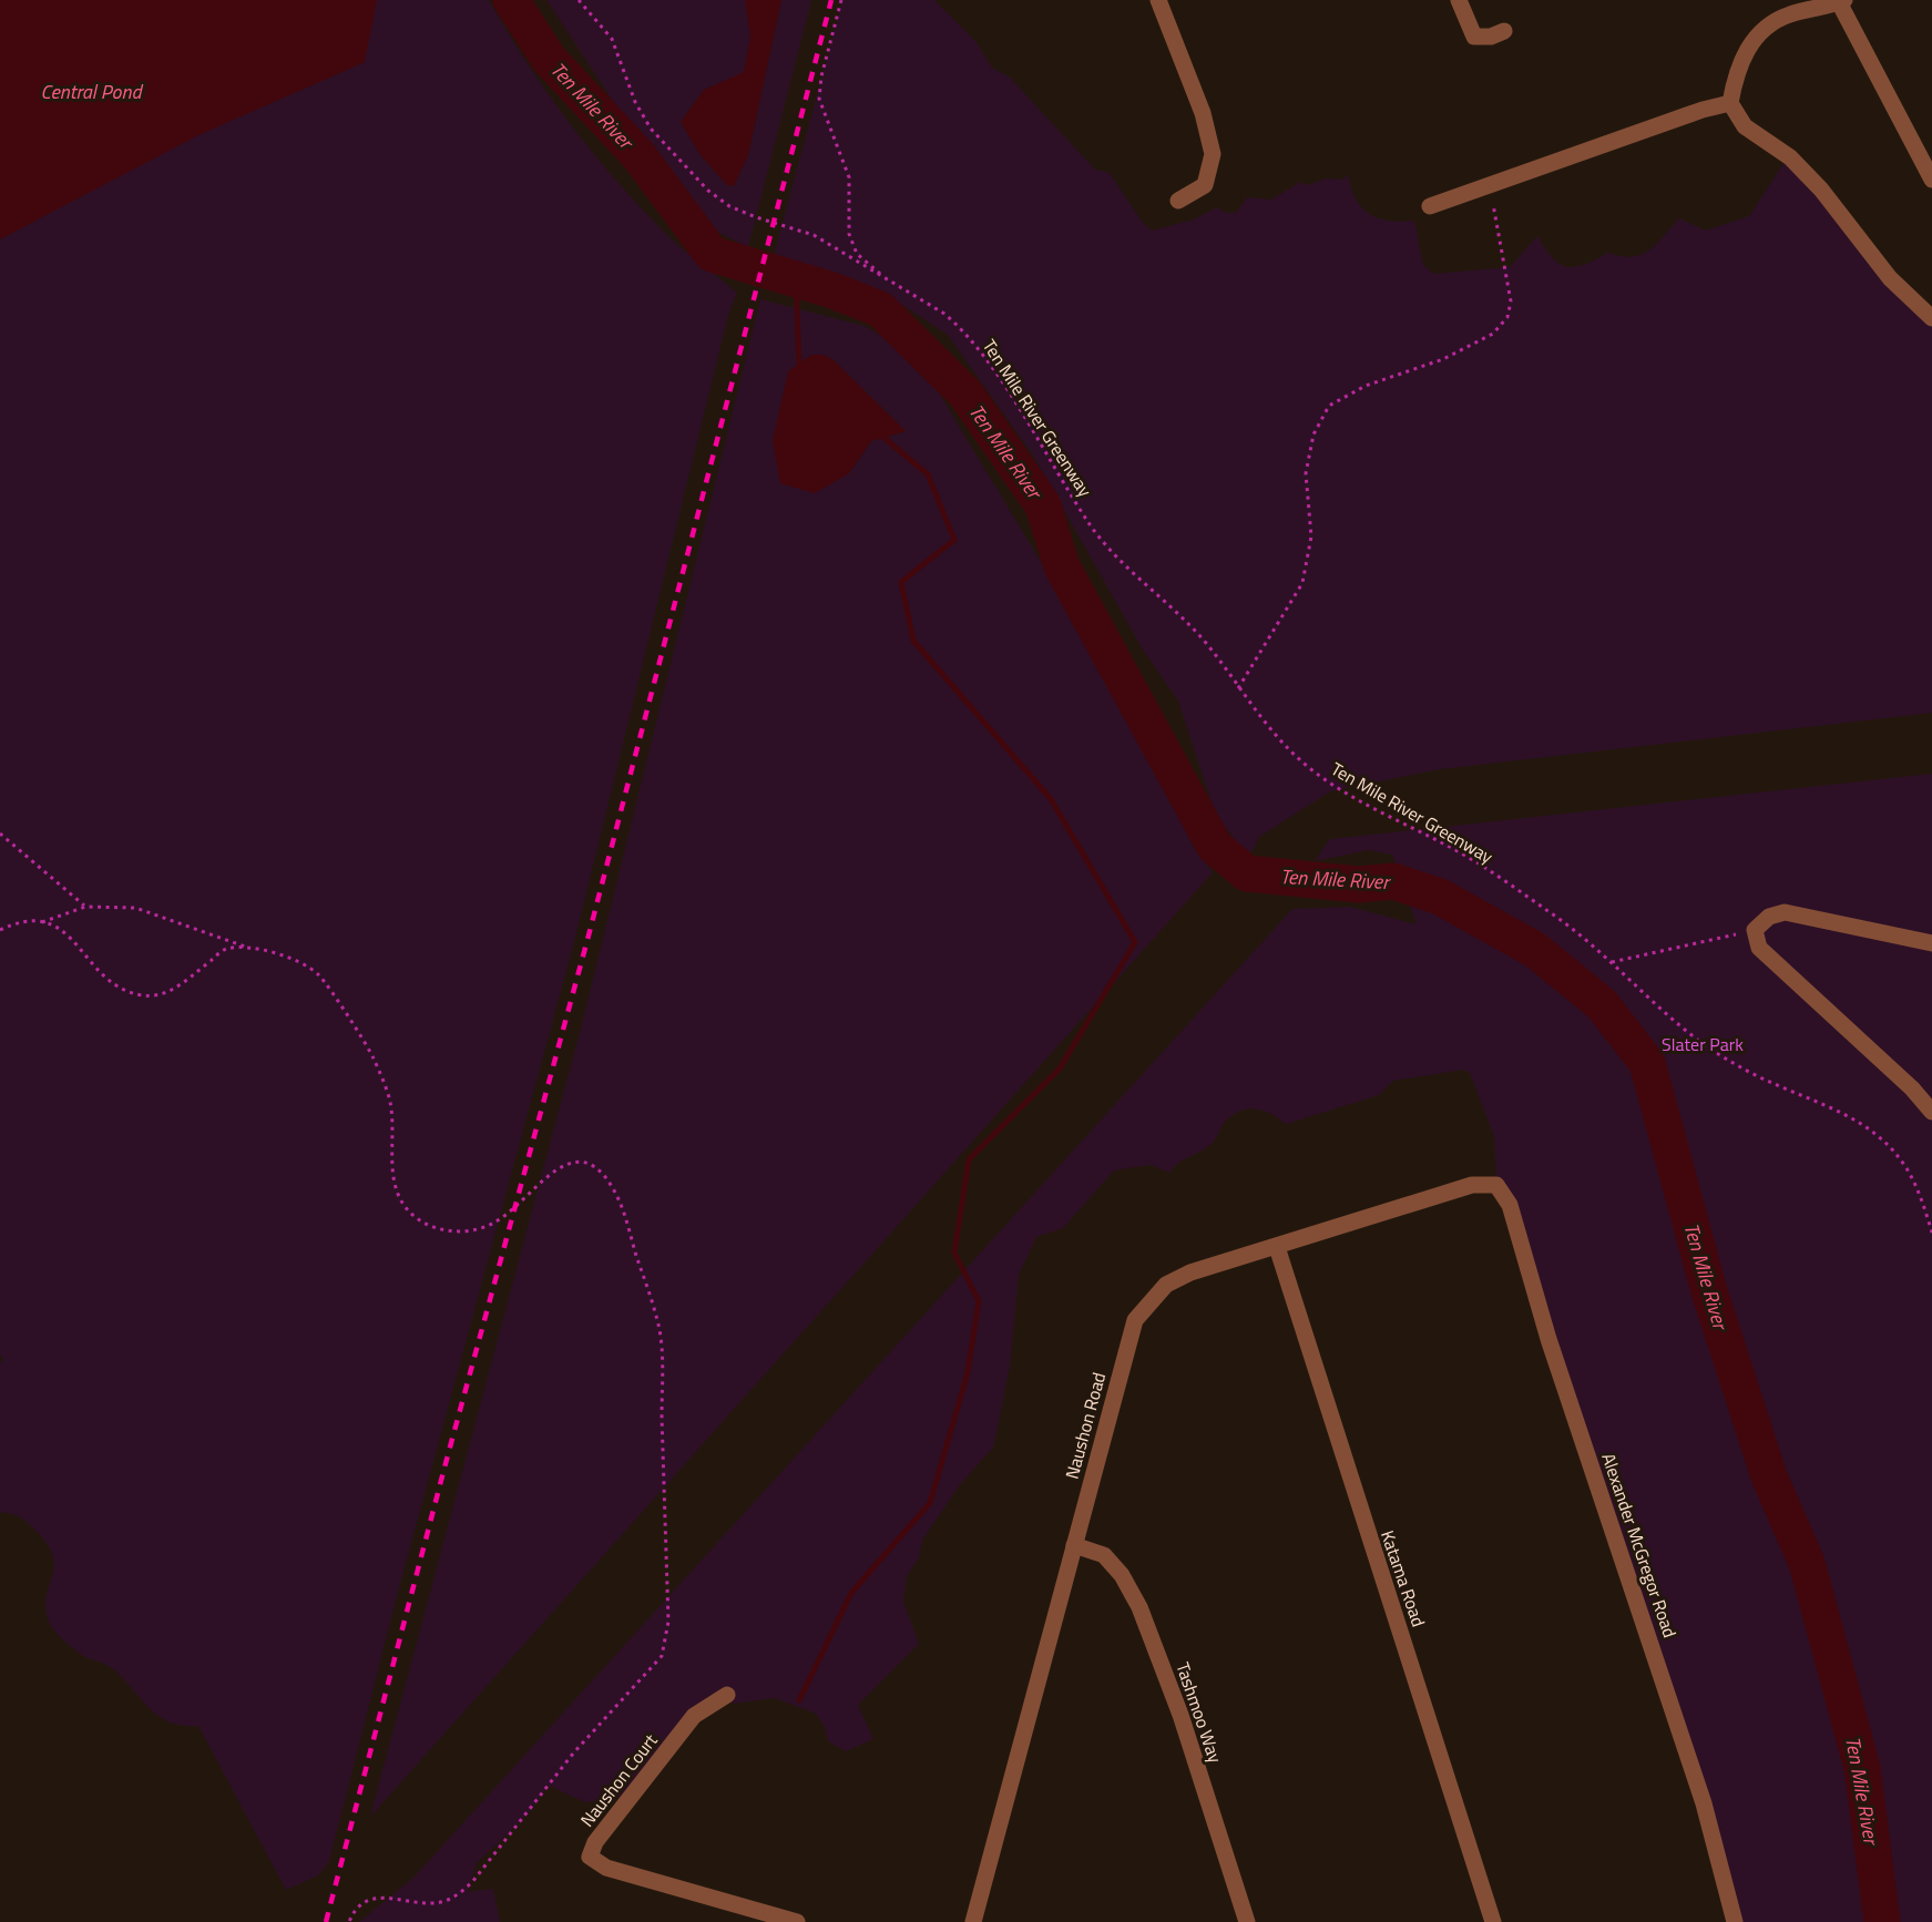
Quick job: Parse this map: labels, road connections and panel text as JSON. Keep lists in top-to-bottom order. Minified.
{"streets":{"street":["Naushon Road","Alexander McGregor Road","Katama Road","Tashmoo Way","Naushon Court"],"path":["Ten Mile River Greenway"]},"crossings":[["Naushon Road","Alexander McGregor Road"],["Naushon Road","Katama Road"],["Naushon Road","Tashmoo Way"]],"water":["Central Pond","Ten Mile River"],"parks":["Slater Park"]}
